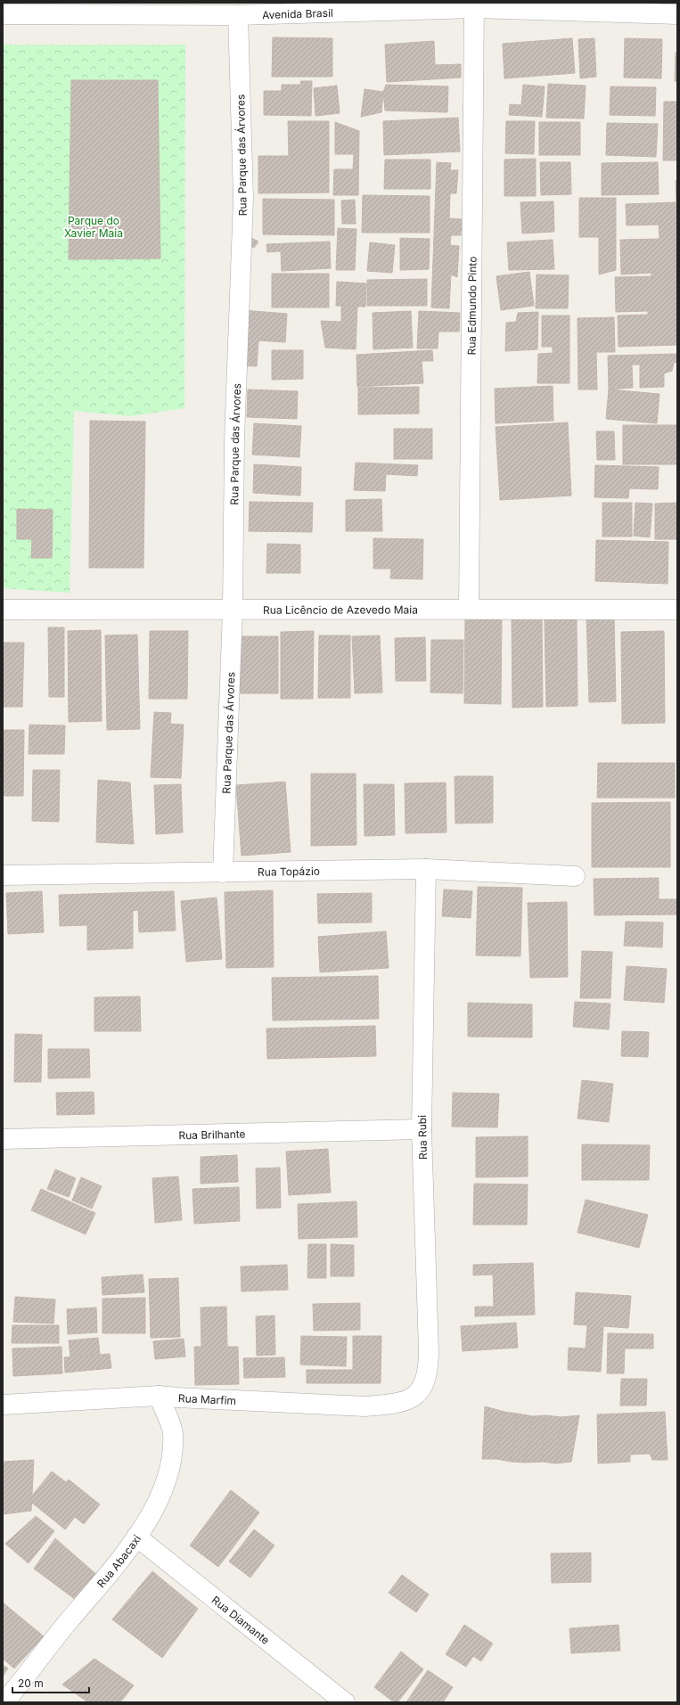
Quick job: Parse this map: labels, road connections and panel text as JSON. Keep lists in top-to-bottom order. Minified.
{"streets":{"street":["Avenida Brasil","Rua Parque das Árvores","Rua Edmundo Pinto","Rua Licêncio de Azevedo Maia","Rua Topázio","Rua Brilhante","Rua Rubi","Rua Marfim","Rua Abacaxi","Rua Diamante"]},"crossings":[["Avenida Brasil","Rua Parque das Árvores"],["Avenida Brasil","Rua Edmundo Pinto"],["Rua Parque das Árvores","Rua Licêncio de Azevedo Maia"],["Rua Parque das Árvores","Rua Topázio"],["Rua Edmundo Pinto","Rua Licêncio de Azevedo Maia"],["Rua Topázio","Rua Rubi"],["Rua Brilhante","Rua Rubi"],["Rua Rubi","Rua Marfim"],["Rua Marfim","Rua Abacaxi"],["Rua Abacaxi","Rua Diamante"]],"parks":["Parque do Xavier Maia"],"scale_bar":"20 m"}
